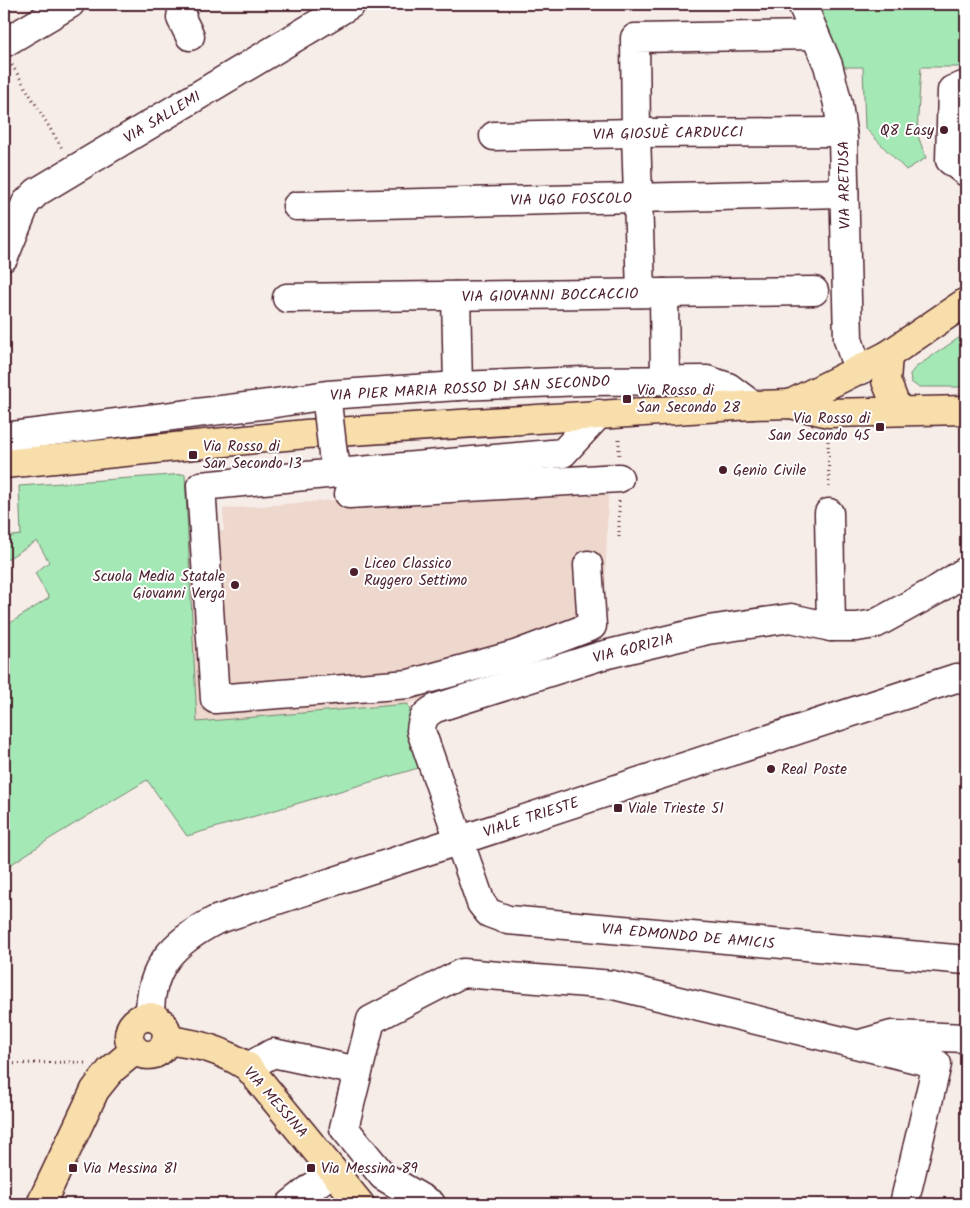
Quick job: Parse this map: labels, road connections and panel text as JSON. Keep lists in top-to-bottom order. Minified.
{"streets":{"main road":["VIA MESSINA"],"street":["VIA SALLEMI","VIA GIOSUÈ CARDUCCI","VIA ARETUSA","VIA UGO FOSCOLO","VIA GIOVANNI BOCCACCIO","VIA PIER MARIA ROSSO DI SAN SECONDO","VIA GORIZIA","VIALE TRIESTE","VIA EDMONDO DE AMICIS"]},"crossings":[["VIA GIOSUÈ CARDUCCI","VIA ARETUSA"],["VIA ARETUSA","VIA UGO FOSCOLO"],["VIA GORIZIA","VIALE TRIESTE"],["VIA GORIZIA","VIA EDMONDO DE AMICIS"],["VIALE TRIESTE","VIA EDMONDO DE AMICIS"],["VIALE TRIESTE","VIA MESSINA"]],"places":{"other":["Q8 Easy","Genio Civile","Liceo Classico Ruggero Settimo","Scuola Media Statale Giovanni Verga","Real Poste"],"transit":["Via Rosso di San Secondo 28","Via Rosso di San Secondo 45","Via Rosso di San Secondo 13","Viale Trieste 51","Via Messina 81","Via Messina 89"]}}
